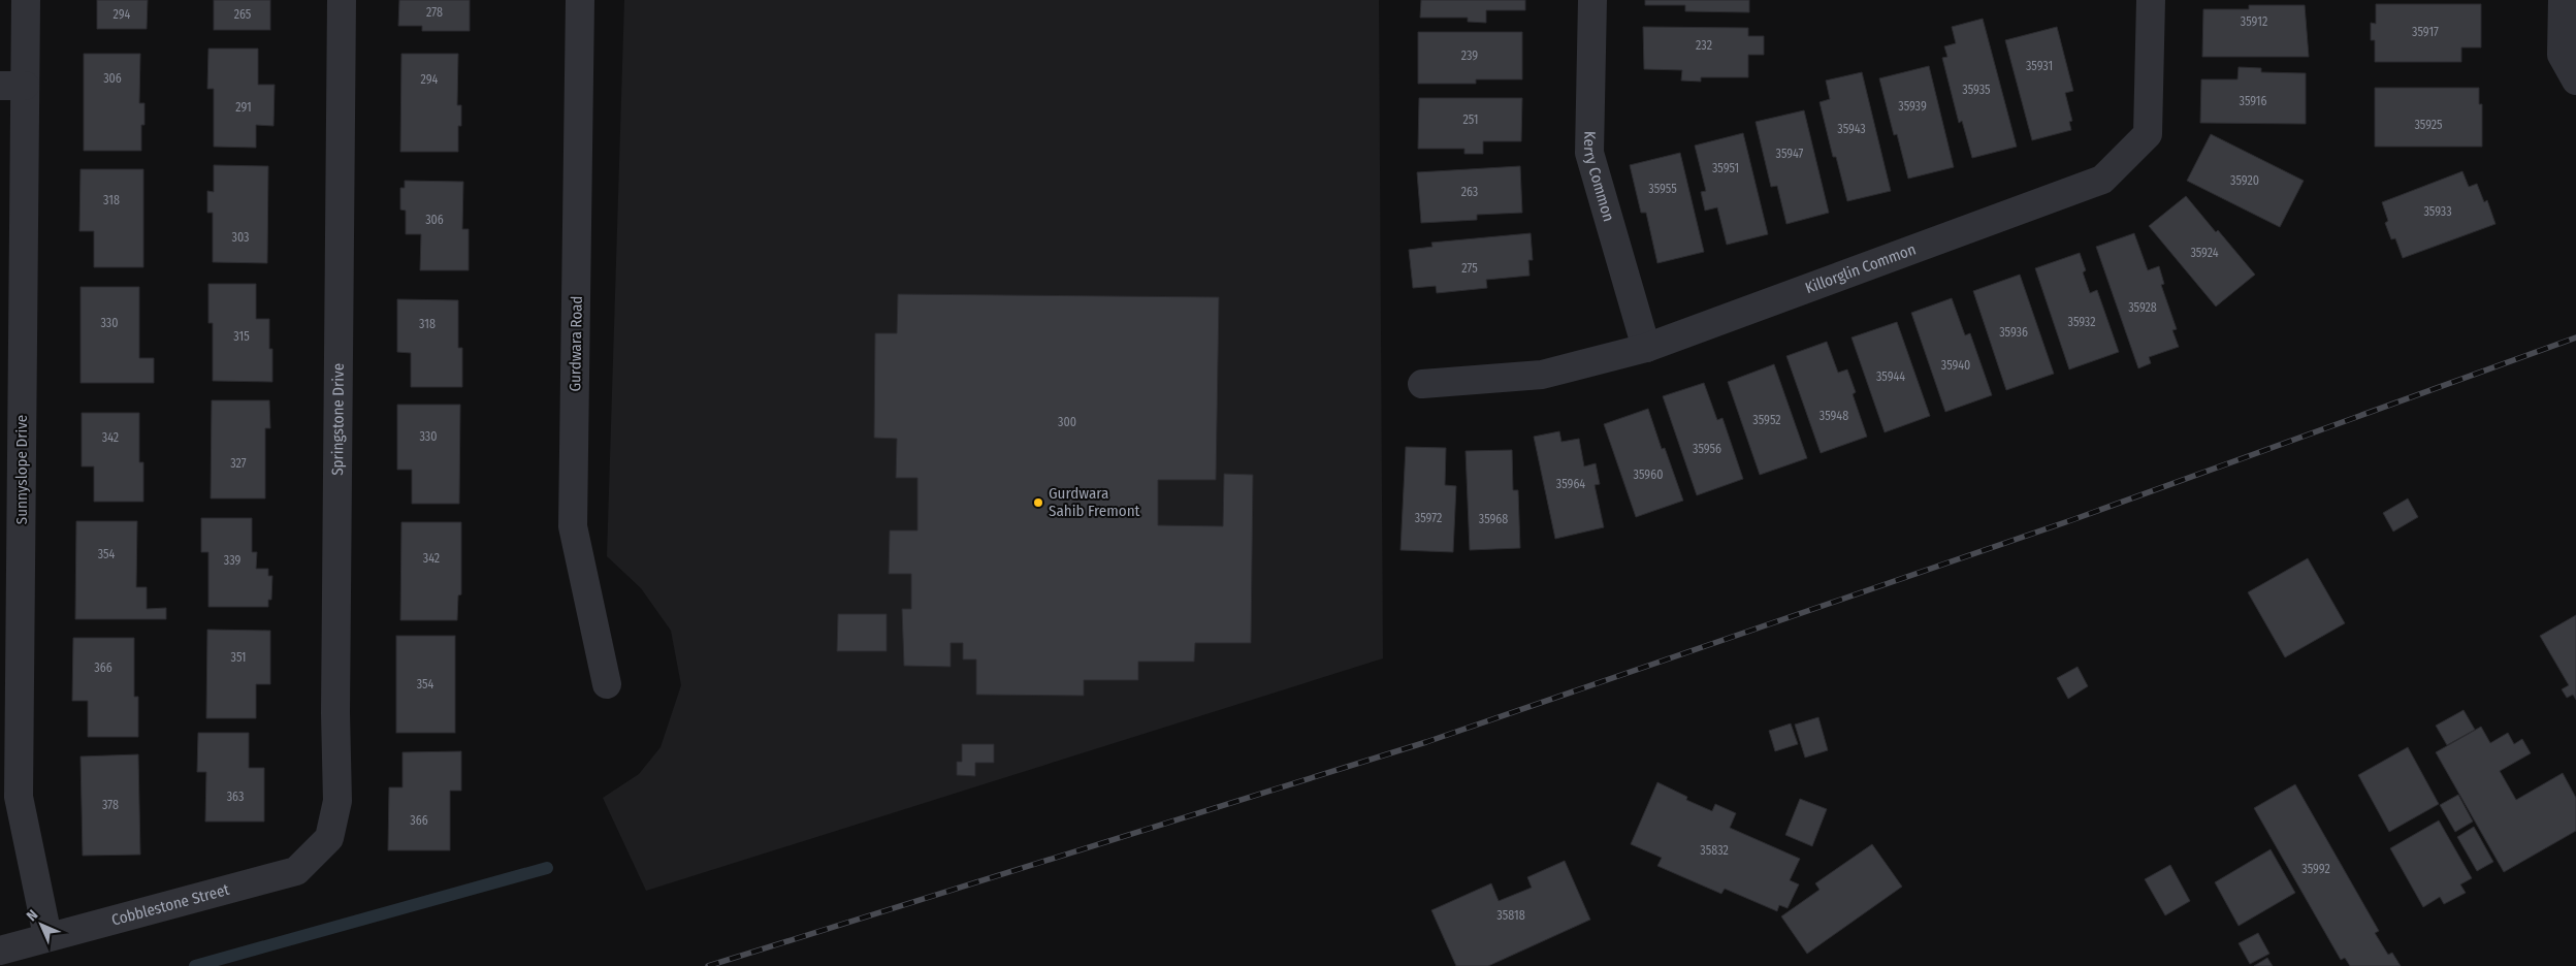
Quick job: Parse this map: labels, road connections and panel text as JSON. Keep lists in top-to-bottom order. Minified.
{"streets":{"street":["Kerry Common","Killorglin Common","Gurdwara Road","Springstone Drive","Sunnyslope Drive","Cobblestone Street"]},"crossings":[["Kerry Common","Killorglin Common"],["Springstone Drive","Cobblestone Street"],["Sunnyslope Drive","Cobblestone Street"]],"places":["Gurdwara Sahib Fremont"],"house_numbers":["278","294","265","35912","35917","232","239","35931","306","294","35935","35916","35939","291","251","35925","35943","35947","35951","35920","35955","263","318","35933","306","303","35924","275","35928","35932","330","318","35936","315","35940","35944","35948","35952","300","330","342","35956","327","35960","35964","35972","35968","354","342","339","351","366","354","363","378","366","35832","35992","35818"],"north":"top left"}
